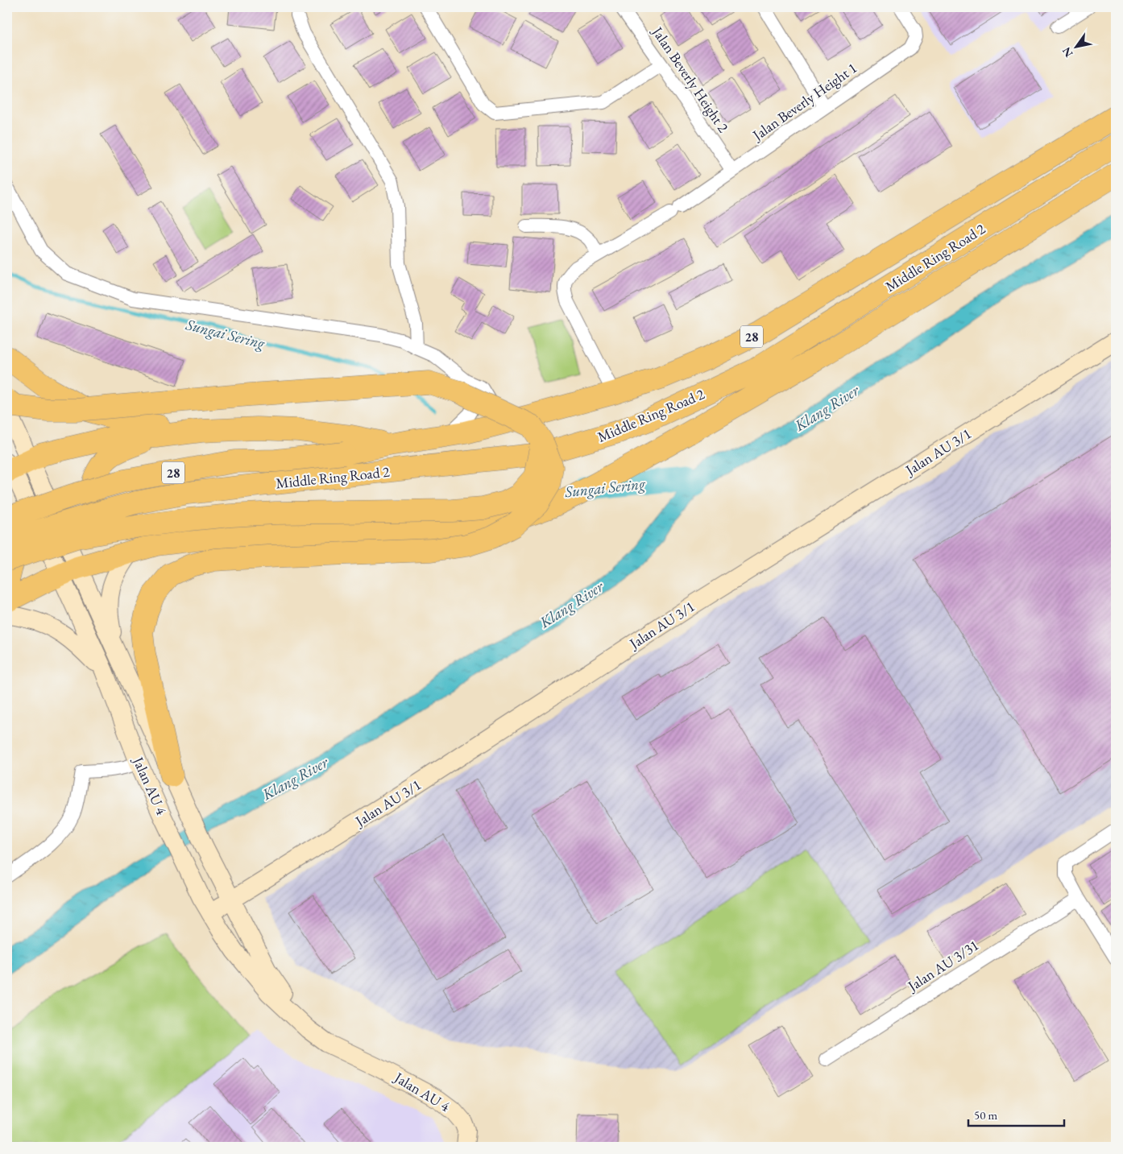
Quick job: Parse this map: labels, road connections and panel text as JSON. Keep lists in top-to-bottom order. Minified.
{"streets":{"highway":["Middle Ring Road 2","28"],"main road":["Jalan AU 3/1","Jalan AU 4"],"street":["Jalan Beverly Height 2","Jalan Beverly Height 1","Jalan AU 3/31"]},"crossings":[["Jalan Beverly Height 2","Jalan Beverly Height 1"],["Jalan Beverly Height 1","Middle Ring Road 2"],["Jalan AU 3/1","Jalan AU 4"]],"water":["Sungai Sering","Klang River"],"scale_bar":"50 m","north":"bottom left"}
